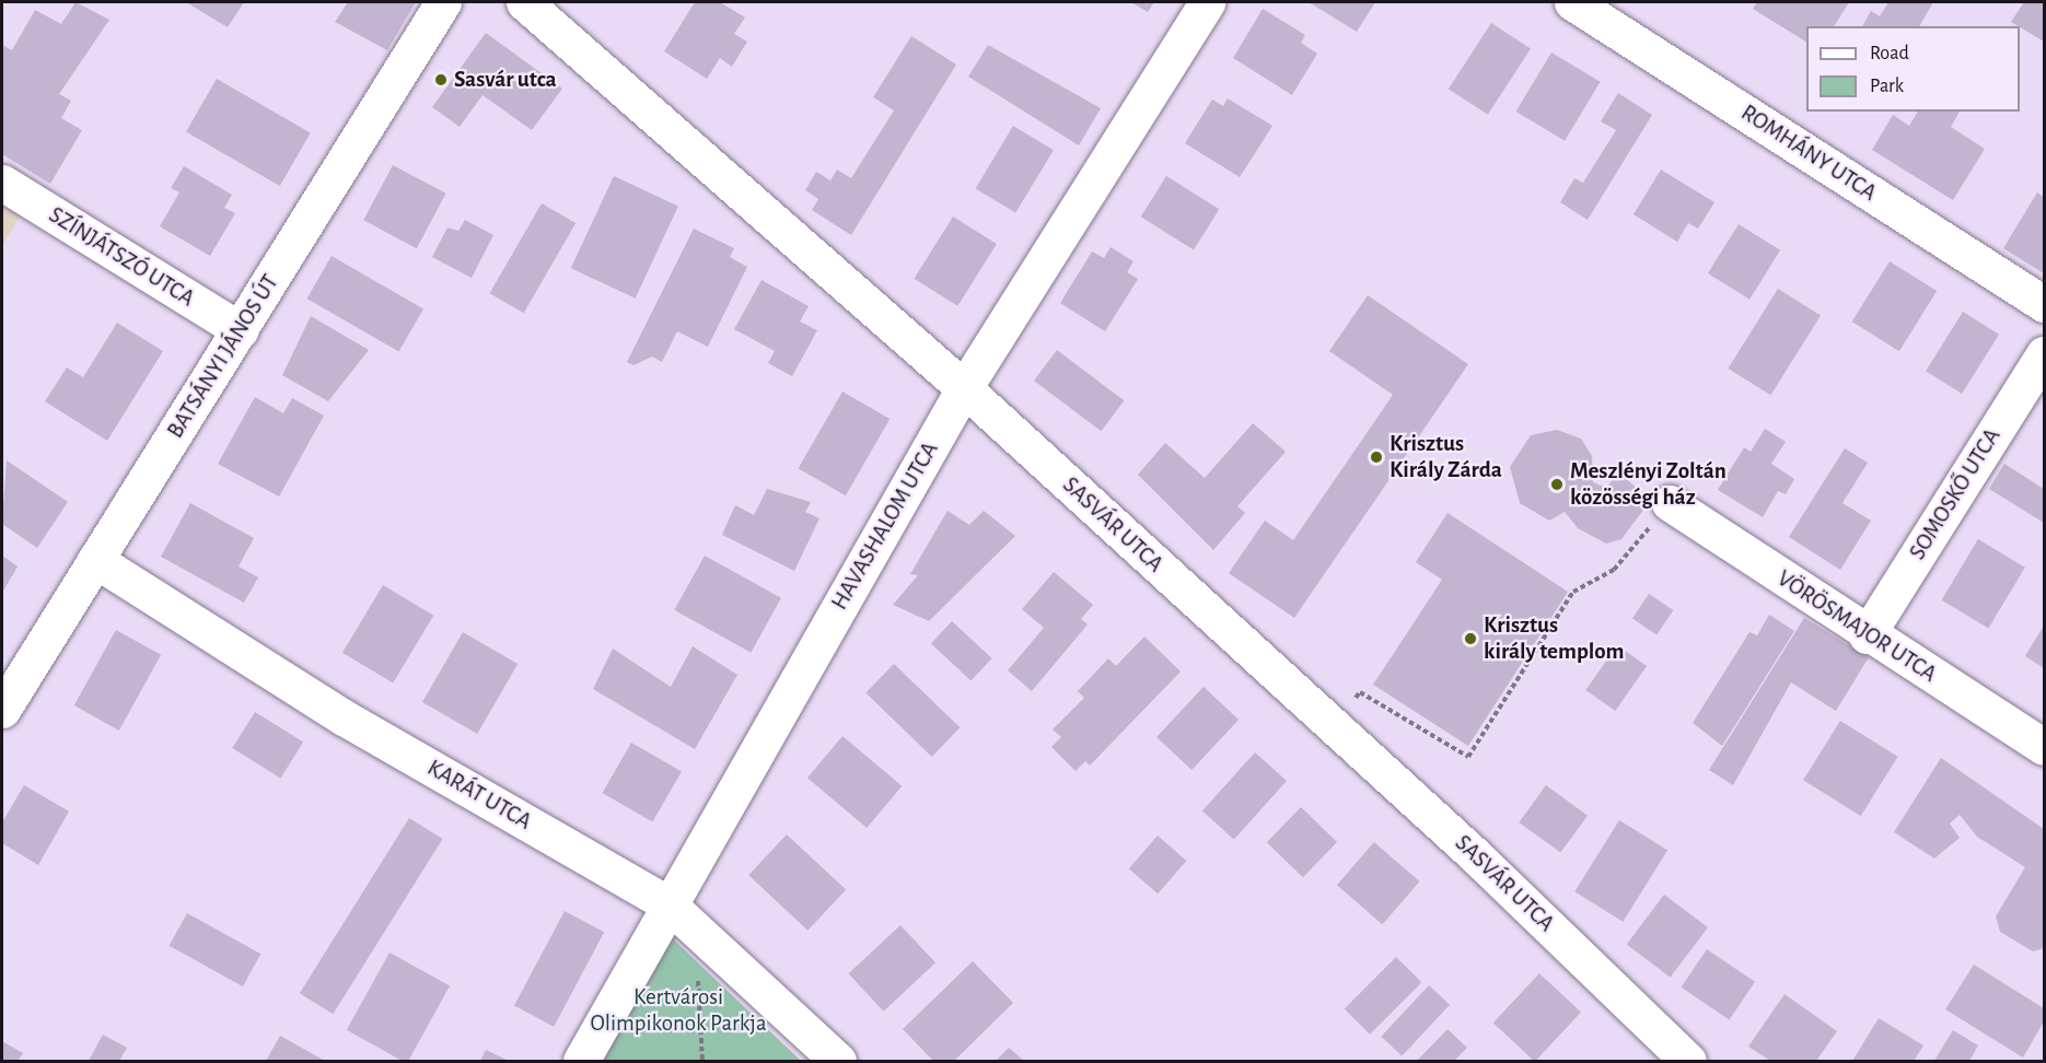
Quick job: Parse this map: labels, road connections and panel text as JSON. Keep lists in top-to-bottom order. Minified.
{"streets":{"street":["ROMHÁNY UTCA","SZÍNJÁTSZÓ UTCA","BATSÁNYI JÁNOS ÚT","SOMOSKŐ UTCA","SASVÁR UTCA","HAVASHALOM UTCA","VÖRÖSMAJOR UTCA","KARÁT UTCA"]},"crossings":[["SZÍNJÁTSZÓ UTCA","BATSÁNYI JÁNOS ÚT"],["BATSÁNYI JÁNOS ÚT","KARÁT UTCA"],["SOMOSKŐ UTCA","VÖRÖSMAJOR UTCA"],["SASVÁR UTCA","HAVASHALOM UTCA"],["HAVASHALOM UTCA","KARÁT UTCA"]],"parks":["Kertvárosi Olimpikonok Parkja"],"places":["Sasvár utca","Krisztus Király Zárda","Meszlényi Zoltán közösségi ház","Krisztus király templom"],"legend":["Road","Park"]}
